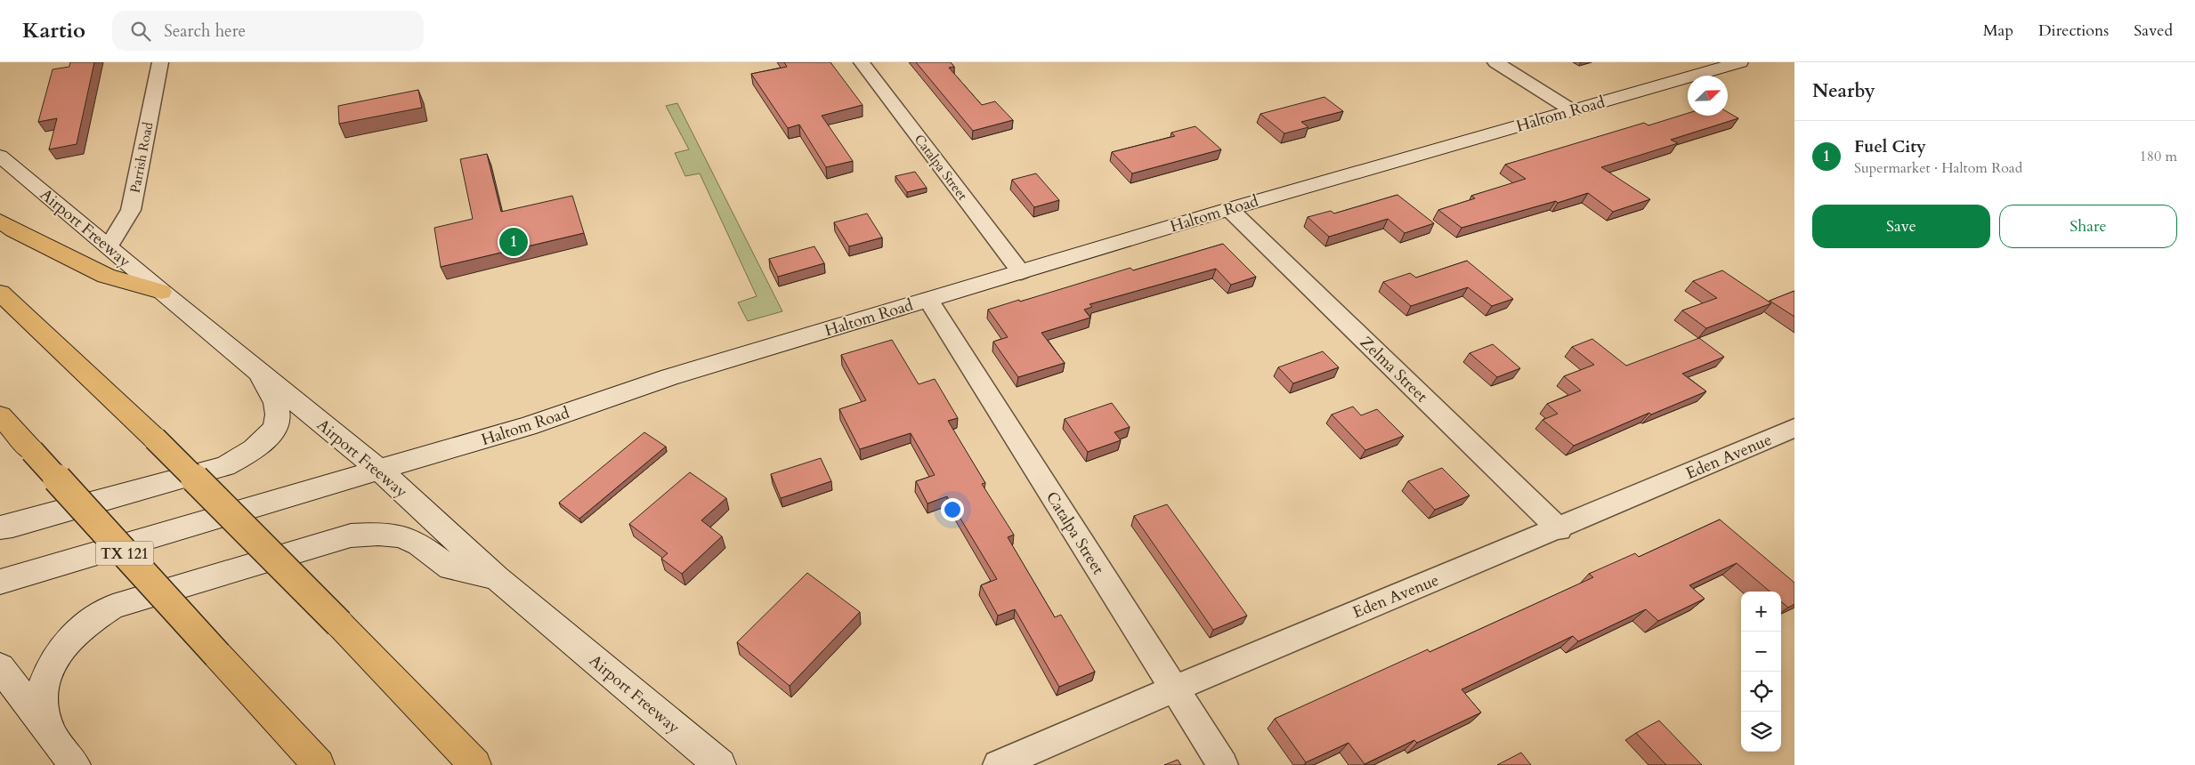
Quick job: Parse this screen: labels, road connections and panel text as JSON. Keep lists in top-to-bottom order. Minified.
{"streets":{"highway":["TX 121"],"main road":["Haltom Road","Airport Freeway"],"street":["Parrish Road","Catalpa Street","Zelma Street","Eden Avenue"]},"crossings":[["Haltom Road","Catalpa Street"],["Haltom Road","Airport Freeway"],["Haltom Road","Zelma Street"],["Parrish Road","Airport Freeway"],["Catalpa Street","Eden Avenue"],["Zelma Street","Eden Avenue"]],"north":"top right","page":{"header":"Kartio","search":"Search here","nav":["Map","Directions","Saved"],"heading":"Nearby","list":[{"mark":"1","name":"Fuel City","note":"Supermarket · Haltom Road","value":"180 m"}],"buttons":["Save","Share"],"pins":"1","map_buttons":["+","−"]}}
